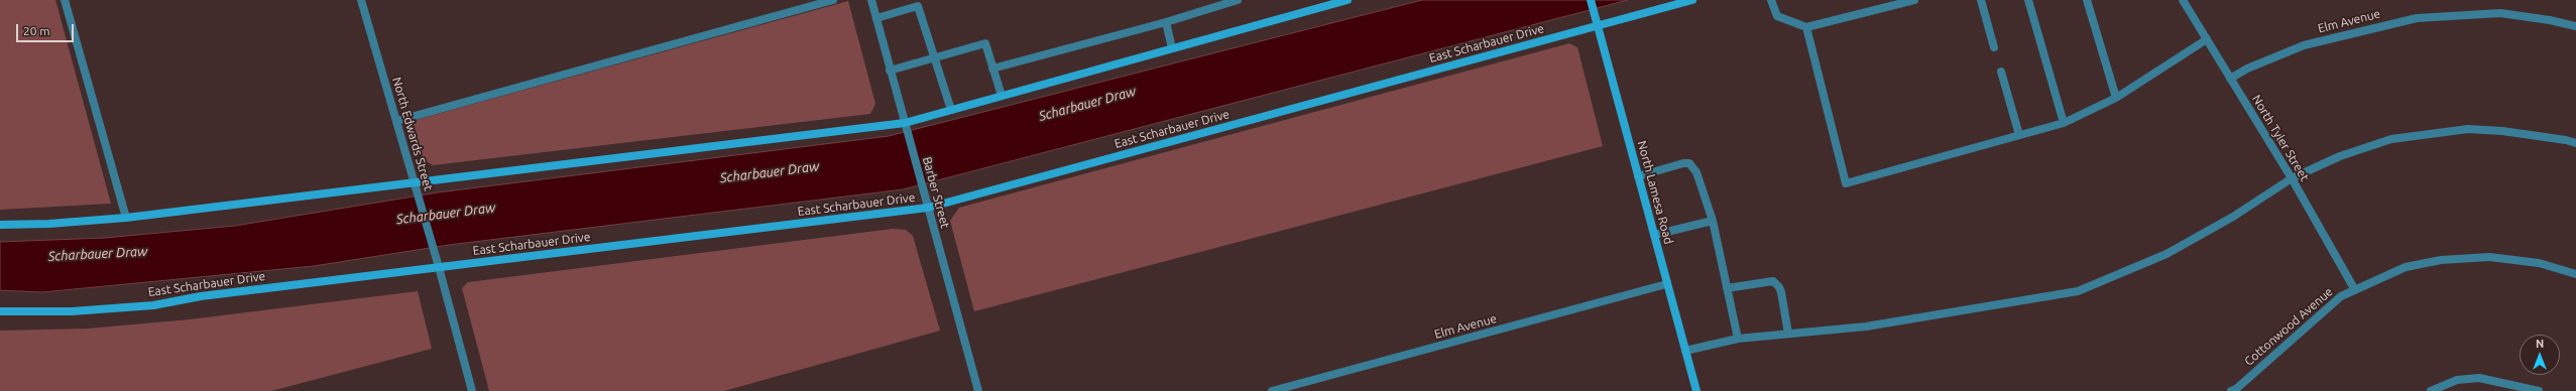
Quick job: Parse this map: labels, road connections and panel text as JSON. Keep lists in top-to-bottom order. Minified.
{"streets":{"main road":["East Scharbauer Drive","North Lamesa Road"],"street":["Elm Avenue","North Edwards Street","North Tyler Street","Barber Street","Cottonwood Avenue"]},"crossings":[["Elm Avenue","North Tyler Street"],["Elm Avenue","North Lamesa Road"],["East Scharbauer Drive","North Edwards Street"],["East Scharbauer Drive","Barber Street"],["East Scharbauer Drive","North Lamesa Road"],["North Tyler Street","Cottonwood Avenue"]],"water":["Scharbauer Draw"],"scale_bar":"20 m","north":"top"}
